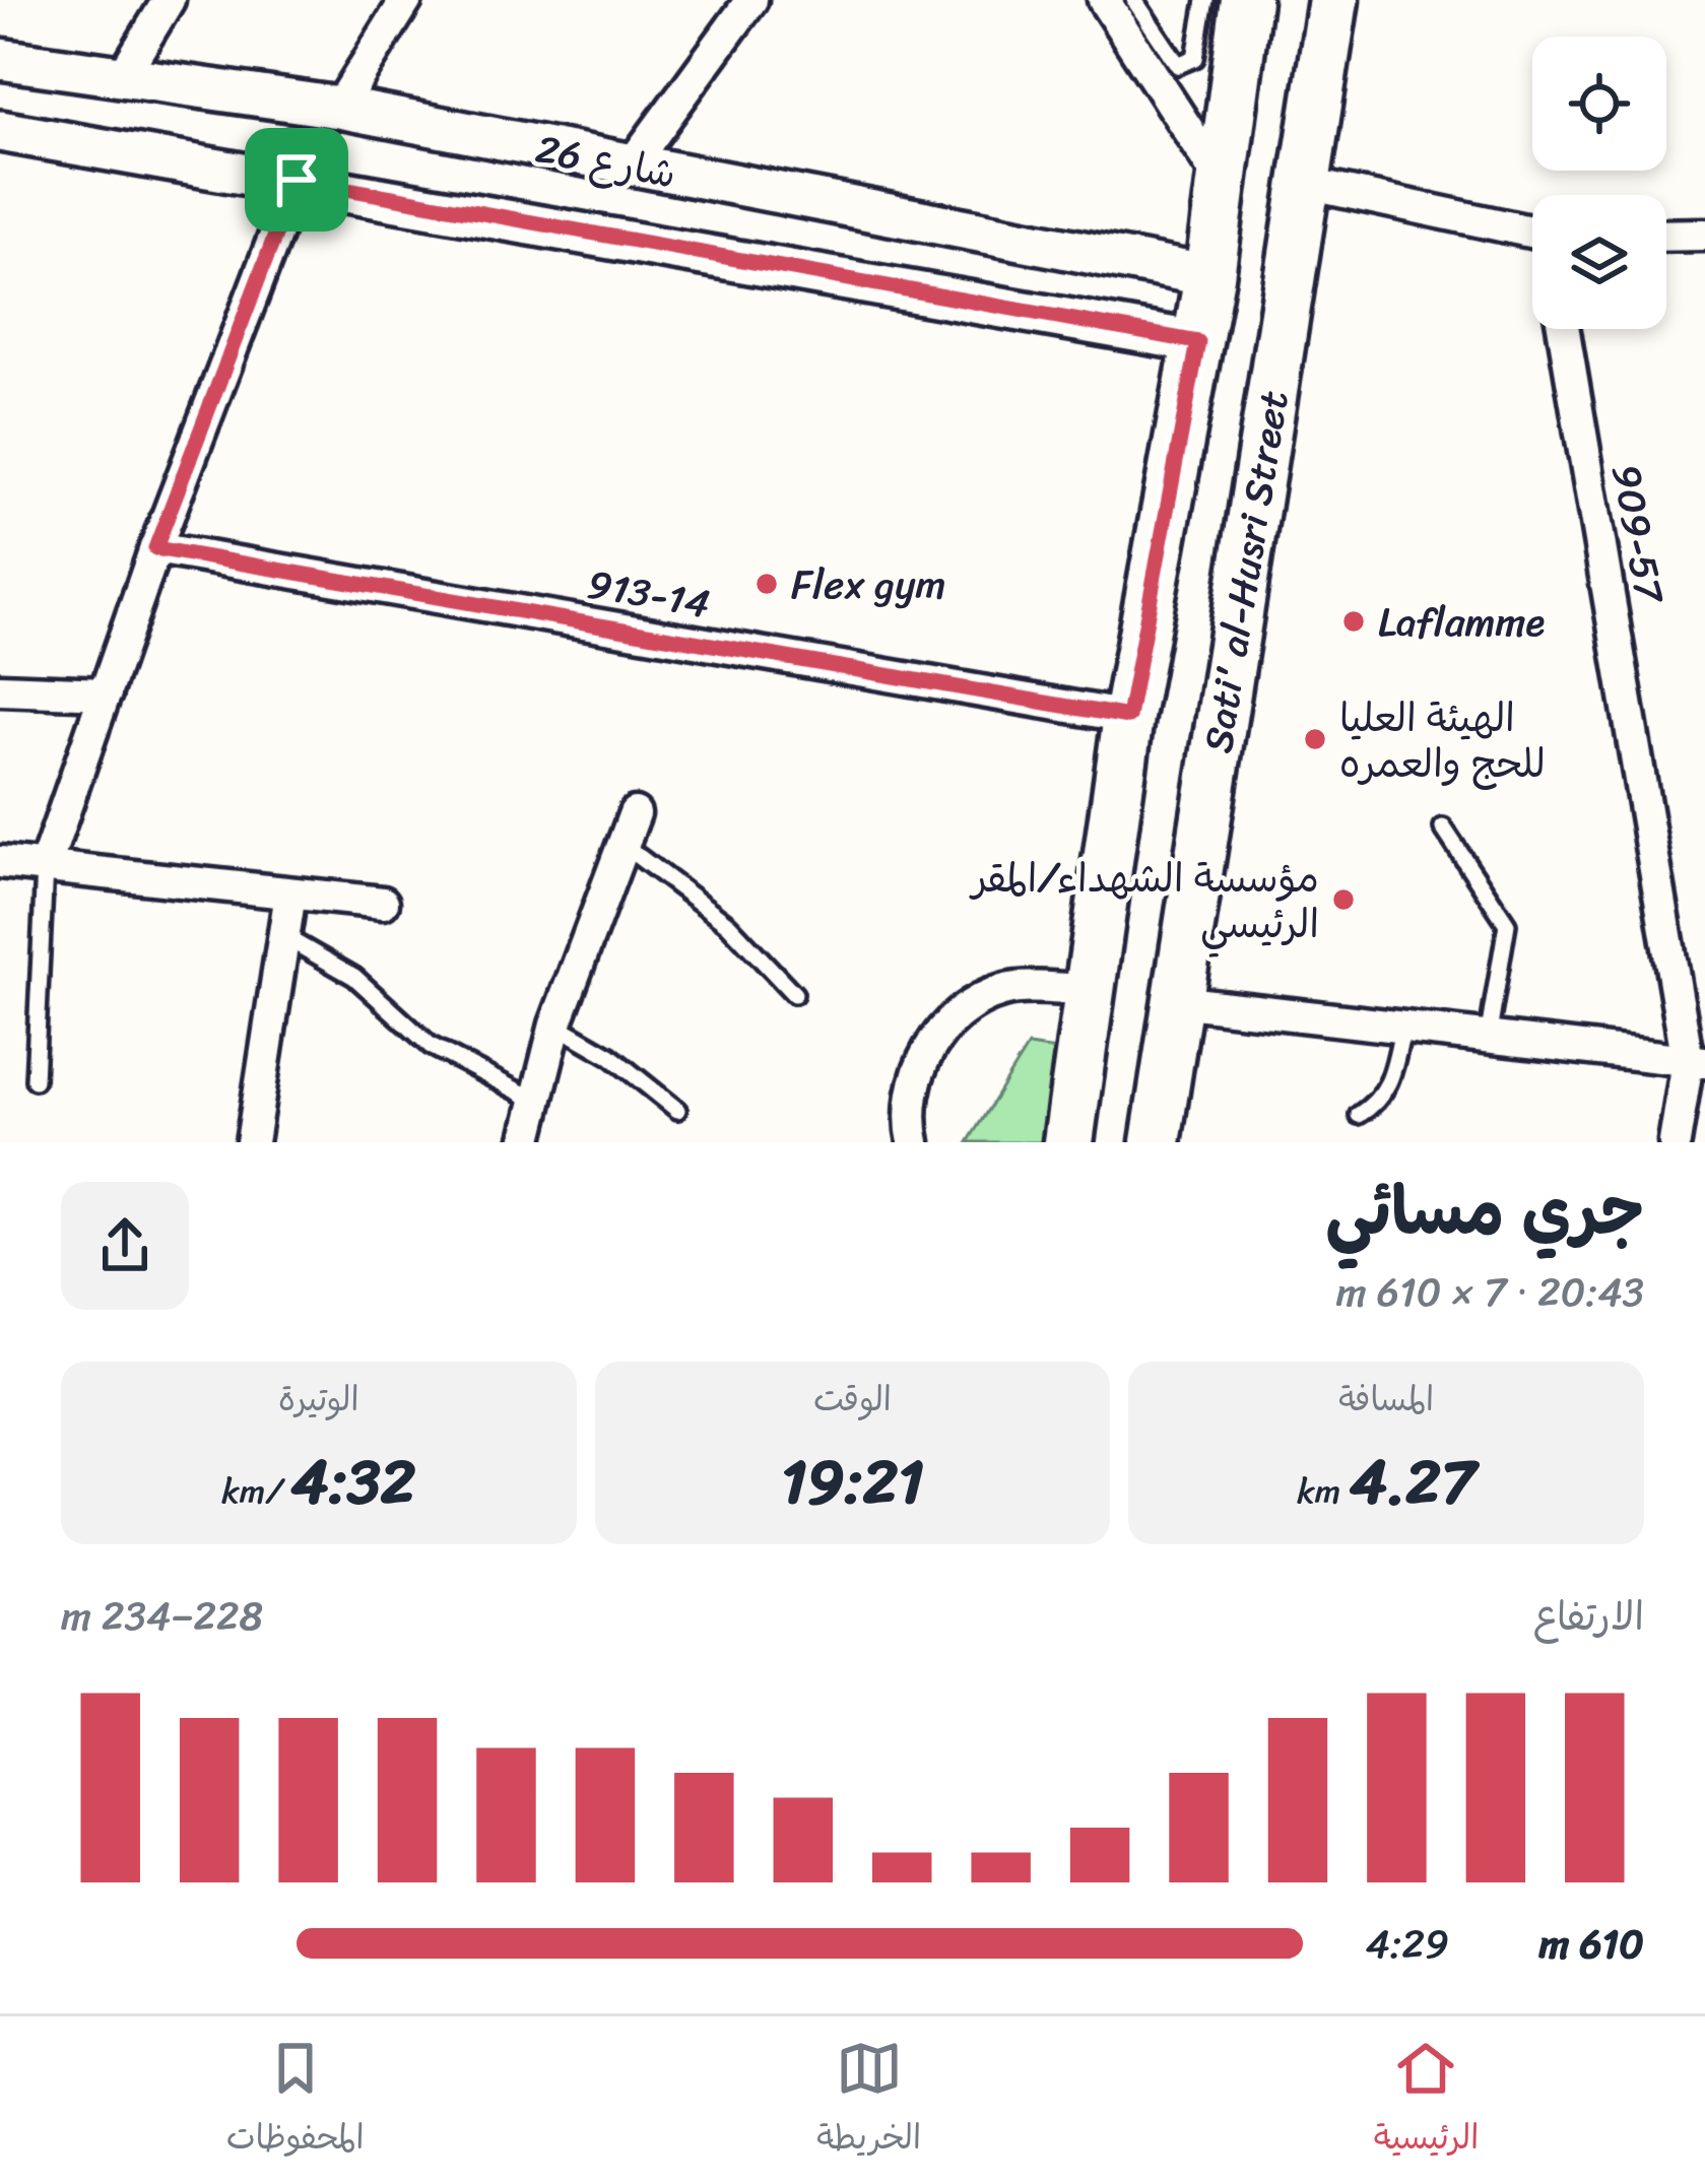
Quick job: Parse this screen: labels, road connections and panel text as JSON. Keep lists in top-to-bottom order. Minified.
{"streets":{"main road":["Sati' al-Husri Street"],"street":["شارع 26","909-57","913-14"]},"places":["Flex gym","Laflamme","الهيئة العليا للحج والعمره","مؤسسة الشهداء/المقر الرئيسي"],"page":{"heading":["جري مسائي","20:43 · 7 × 610 m"],"stats":[["المسافة","4.27 km"],["الوقت","19:21"],["الوتيرة","4:32 /km"]],"chart":["الارتفاع","228–234 m"],"list":[{"name":"610 m","note":"4:29"}],"tabs":["الرئيسية","الخريطة","المحفوظات"]}}
